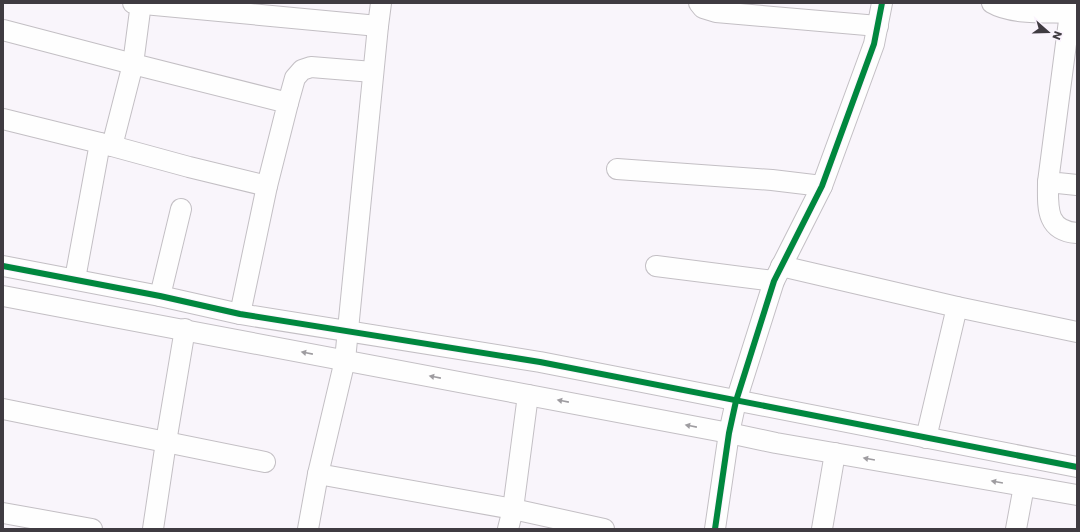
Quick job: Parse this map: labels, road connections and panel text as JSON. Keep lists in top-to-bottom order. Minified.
{"north":"right"}
